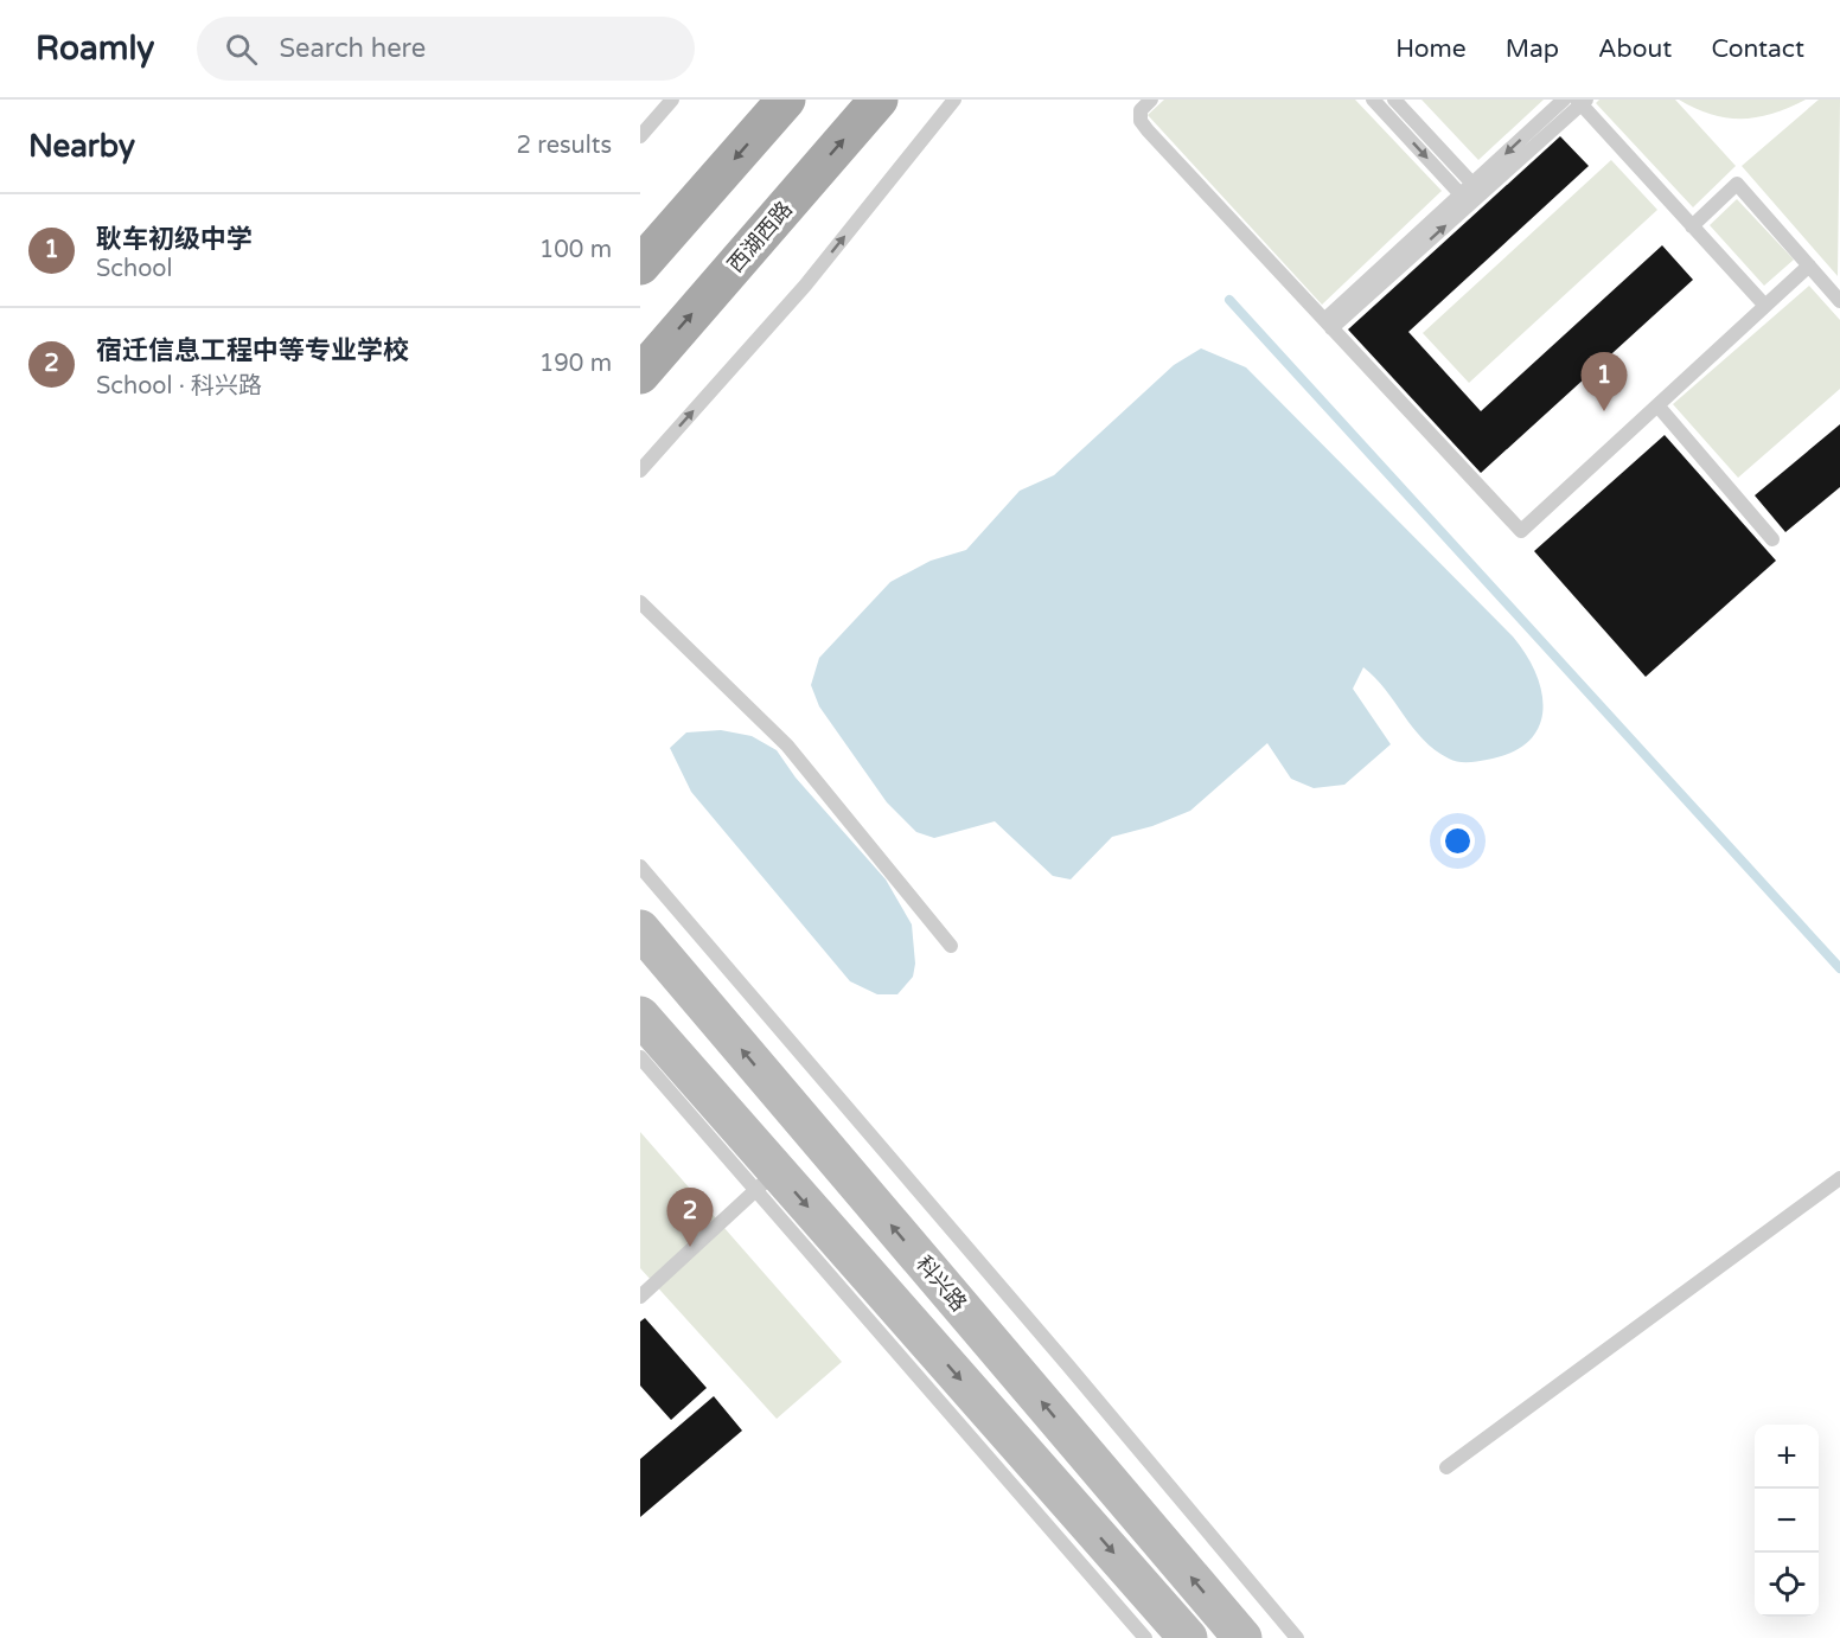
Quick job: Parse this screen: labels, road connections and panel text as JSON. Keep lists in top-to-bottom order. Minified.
{"streets":{"main road":["西湖西路","科兴路"]},"page":{"header":"Roamly","search":"Search here","nav":["Home","Map","About","Contact"],"heading":["Nearby","2 results"],"list":[{"mark":"1","name":"耿车初级中学","note":"School","value":"100 m"},{"mark":"2","name":"宿迁信息工程中等专业学校","note":"School · 科兴路","value":"190 m"}],"pins":["1","2"],"map_buttons":["+","−"]}}
